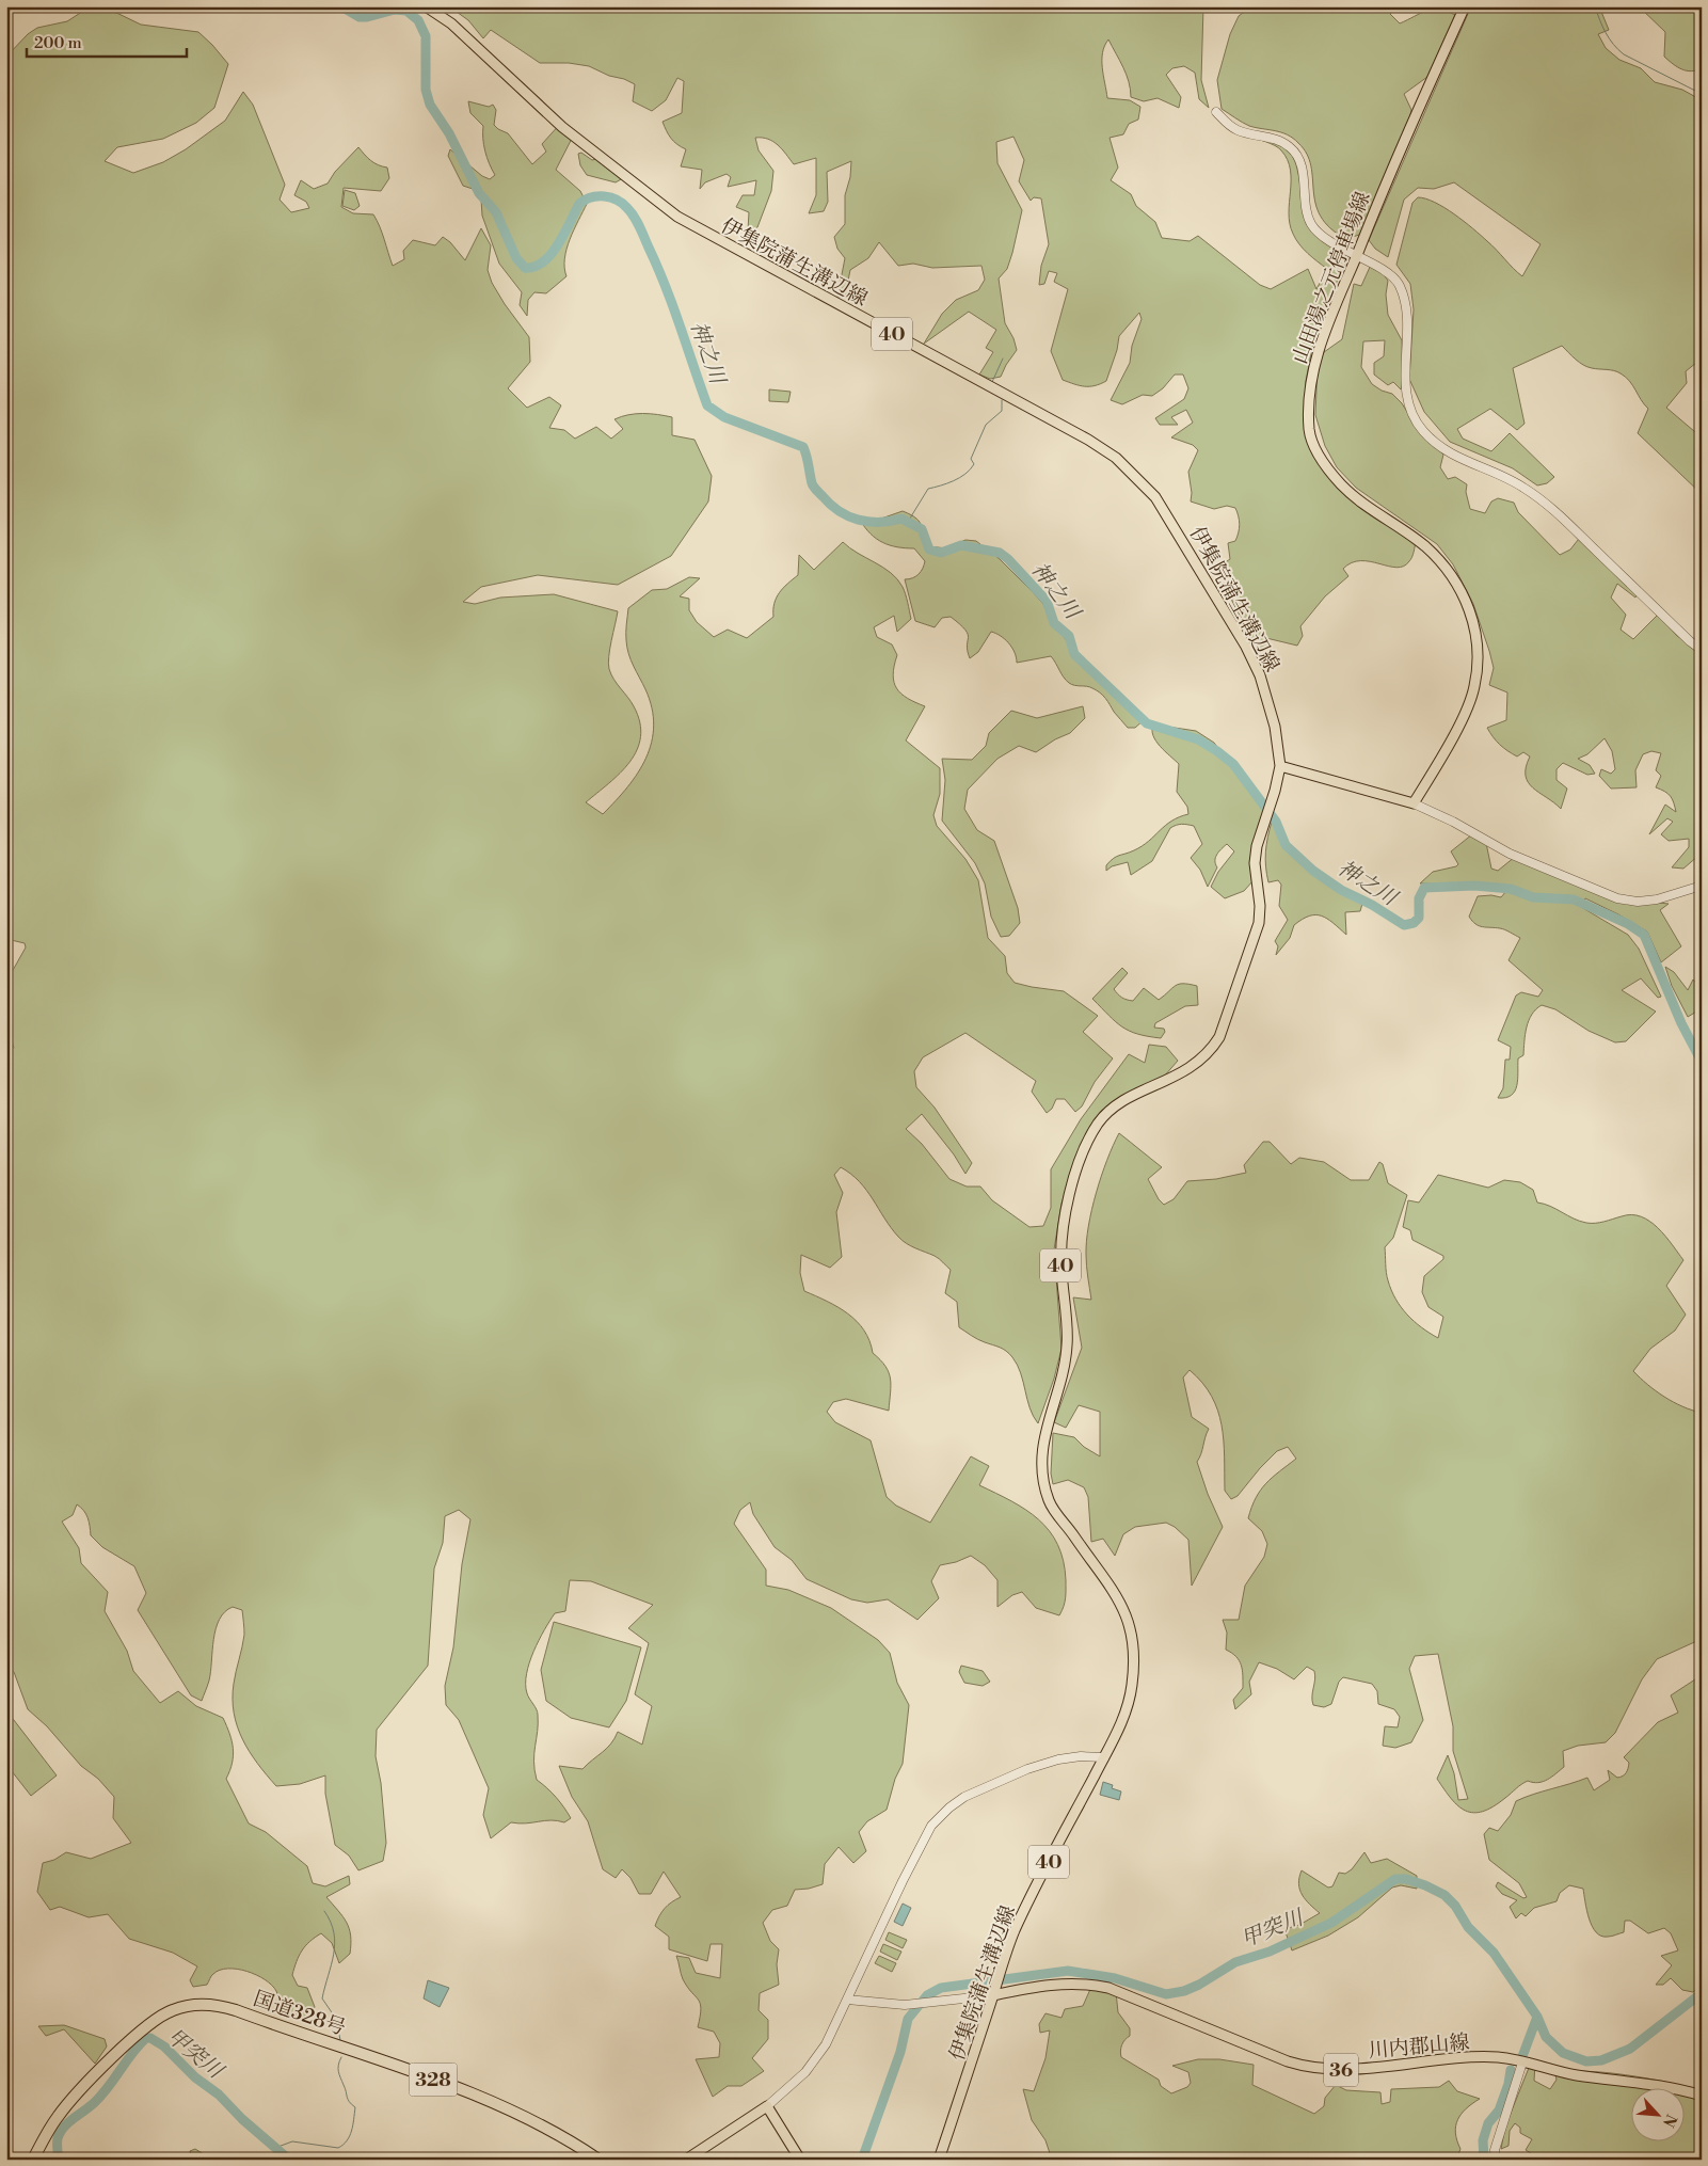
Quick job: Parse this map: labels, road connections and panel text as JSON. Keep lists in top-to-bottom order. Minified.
{"streets":{"highway":["国道328号","328"],"main road":["伊集院蒲生溝辺線","山田湯之元停車場線","40","川内郡山線","36"]},"crossings":[["伊集院蒲生溝辺線","川内郡山線"]],"water":["神之川","甲突川"],"scale_bar":"200 m","north":"bottom right"}
